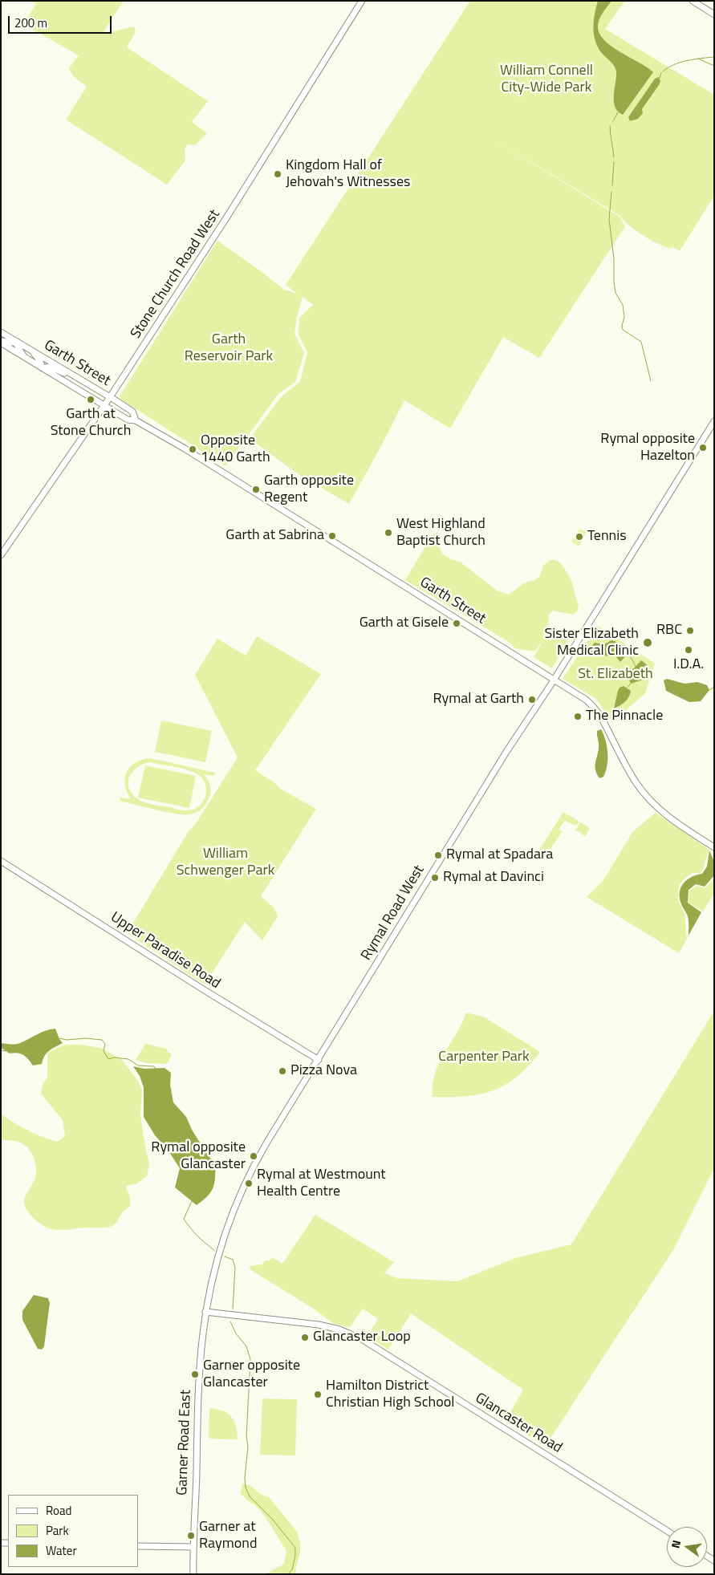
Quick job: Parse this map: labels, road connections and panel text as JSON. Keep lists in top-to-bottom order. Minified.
{"streets":{"main road":["Stone Church Road West","Garth Street","Rymal Road West","Upper Paradise Road","Glancaster Road","Garner Road East"]},"crossings":[["Stone Church Road West","Garth Street"],["Garth Street","Rymal Road West"],["Rymal Road West","Upper Paradise Road"],["Rymal Road West","Glancaster Road"],["Rymal Road West","Garner Road East"],["Glancaster Road","Garner Road East"]],"parks":["William Connell City-Wide Park","Garth Reservoir Park","St. Elizabeth","William Schwenger Park","Carpenter Park"],"places":["Kingdom Hall of Jehovah's Witnesses","Garth at Stone Church","Rymal opposite Hazelton","Opposite 1440 Garth","Garth opposite Regent","West Highland Baptist Church","Garth at Sabrina","Tennis","Garth at Gisele","RBC","Sister Elizabeth Medical Clinic","I.D.A.","Rymal at Garth","The Pinnacle","Rymal at Spadara","Rymal at Davinci","Pizza Nova","Rymal opposite Glancaster","Rymal at Westmount Health Centre","Glancaster Loop","Garner opposite Glancaster","Hamilton District Christian High School","Garner at Raymond"],"legend":["Road","Park","Water"],"scale_bar":"200 m","north":"left"}
